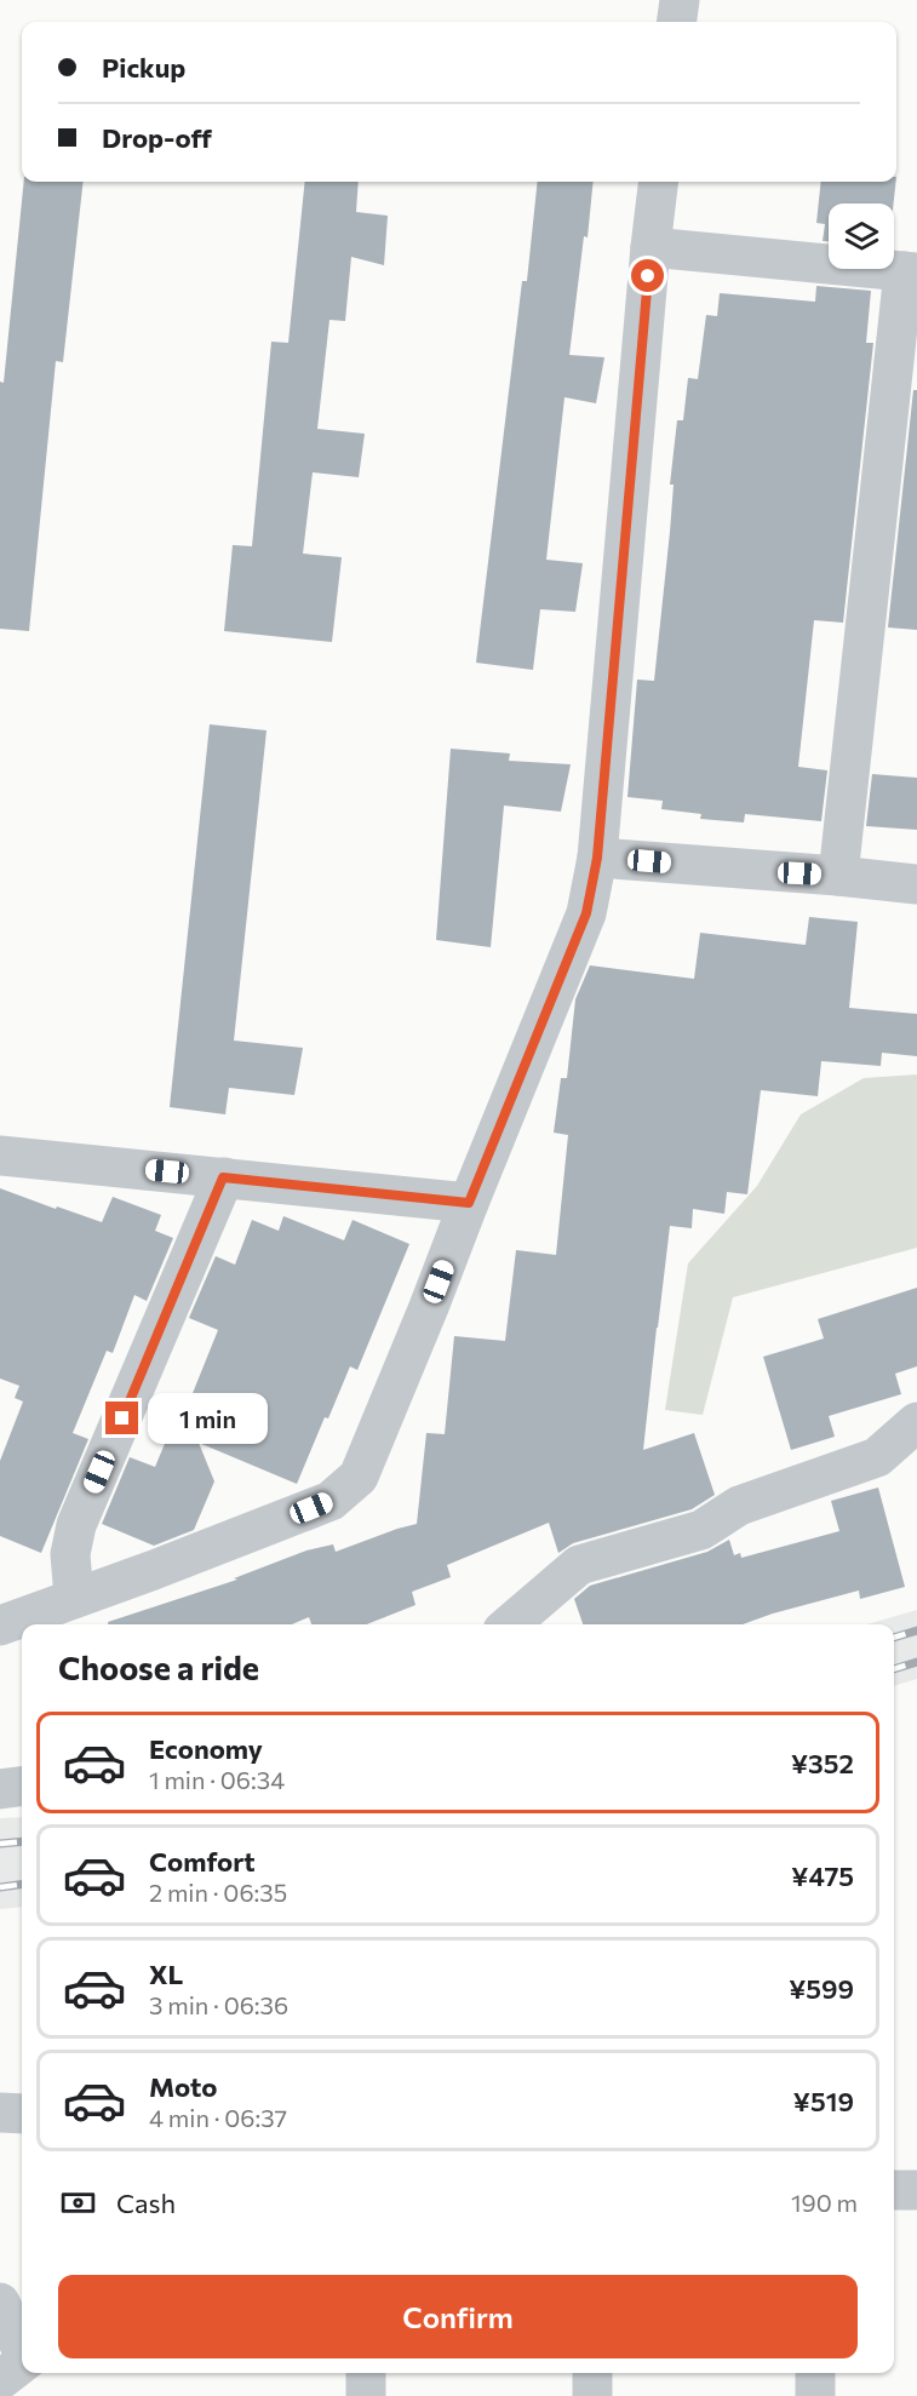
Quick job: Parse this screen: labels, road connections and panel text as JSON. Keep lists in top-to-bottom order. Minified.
{"page":{"banner":["Pickup","Drop-off"],"bubble":"1 min","heading":"Choose a ride","list":[{"name":"Economy","note":"1 min · 06:34","value":"¥352"},{"name":"Comfort","note":"2 min · 06:35","value":"¥475"},{"name":"XL","note":"3 min · 06:36","value":"¥599"},{"name":"Moto","note":"4 min · 06:37","value":"¥519"}],"pay":["Cash","190 m"],"buttons":"Confirm"}}
